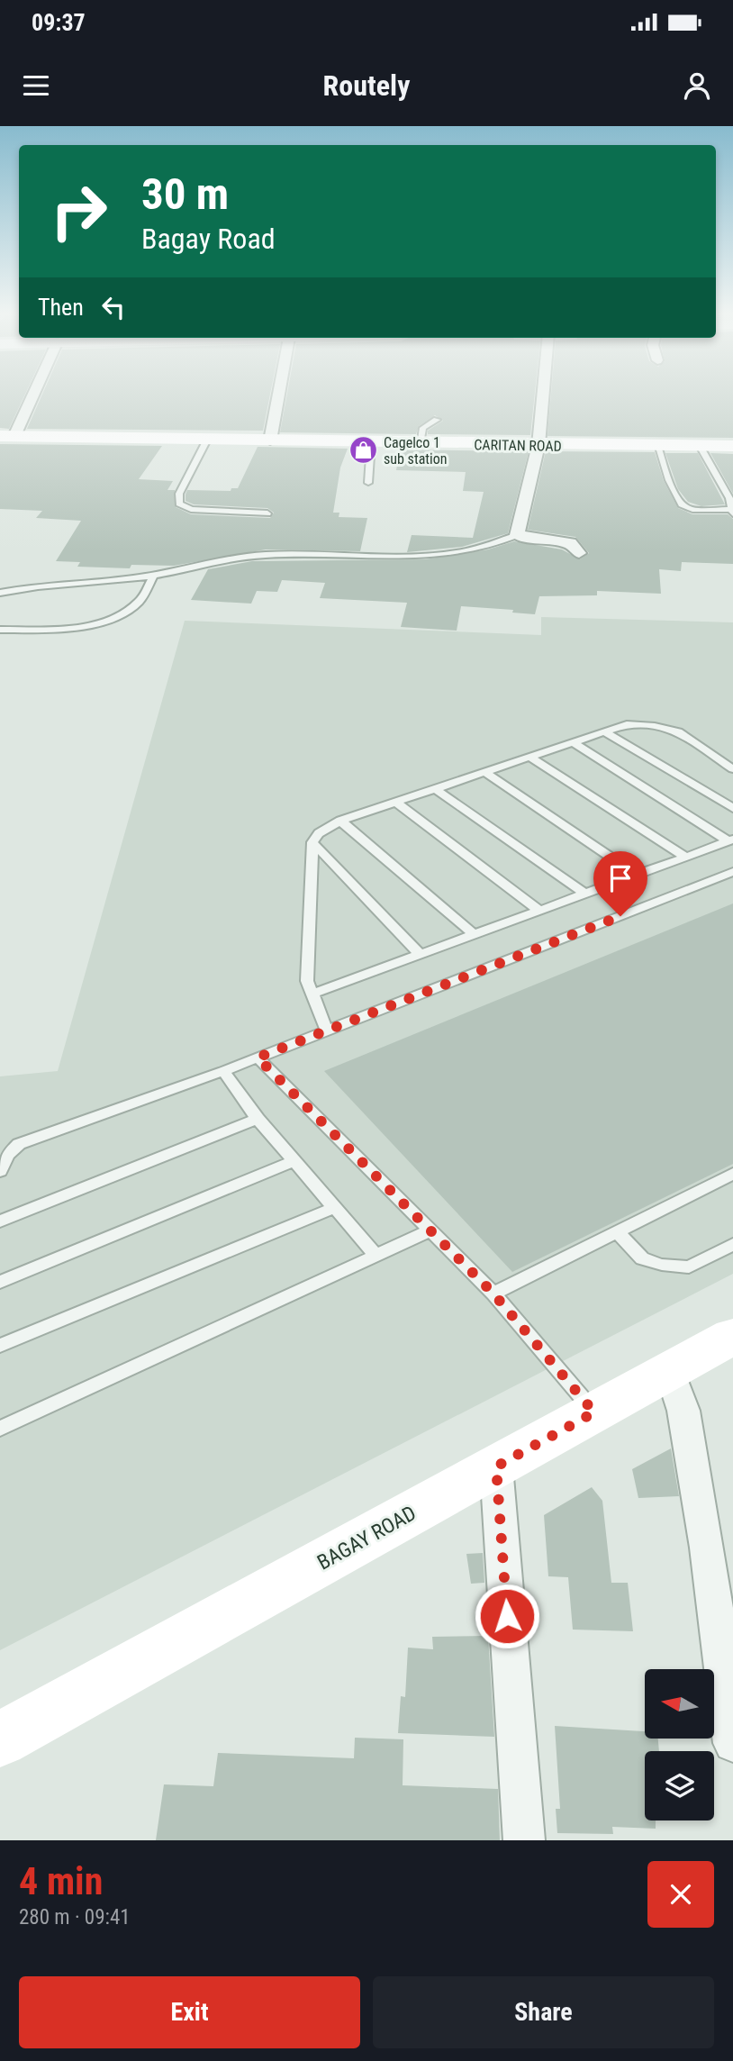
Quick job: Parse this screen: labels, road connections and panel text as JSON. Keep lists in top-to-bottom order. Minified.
{"streets":{"street":["CARITAN ROAD","BAGAY ROAD"]},"places":{"shop":["Cagelco 1 sub station"]},"north":"left","page":{"status":"09:37","header":"Routely","turn":["30 m","Bagay Road"],"then":"Then","heading":["4 min","280 m · 09:41"],"buttons":["Exit","Share"]}}
